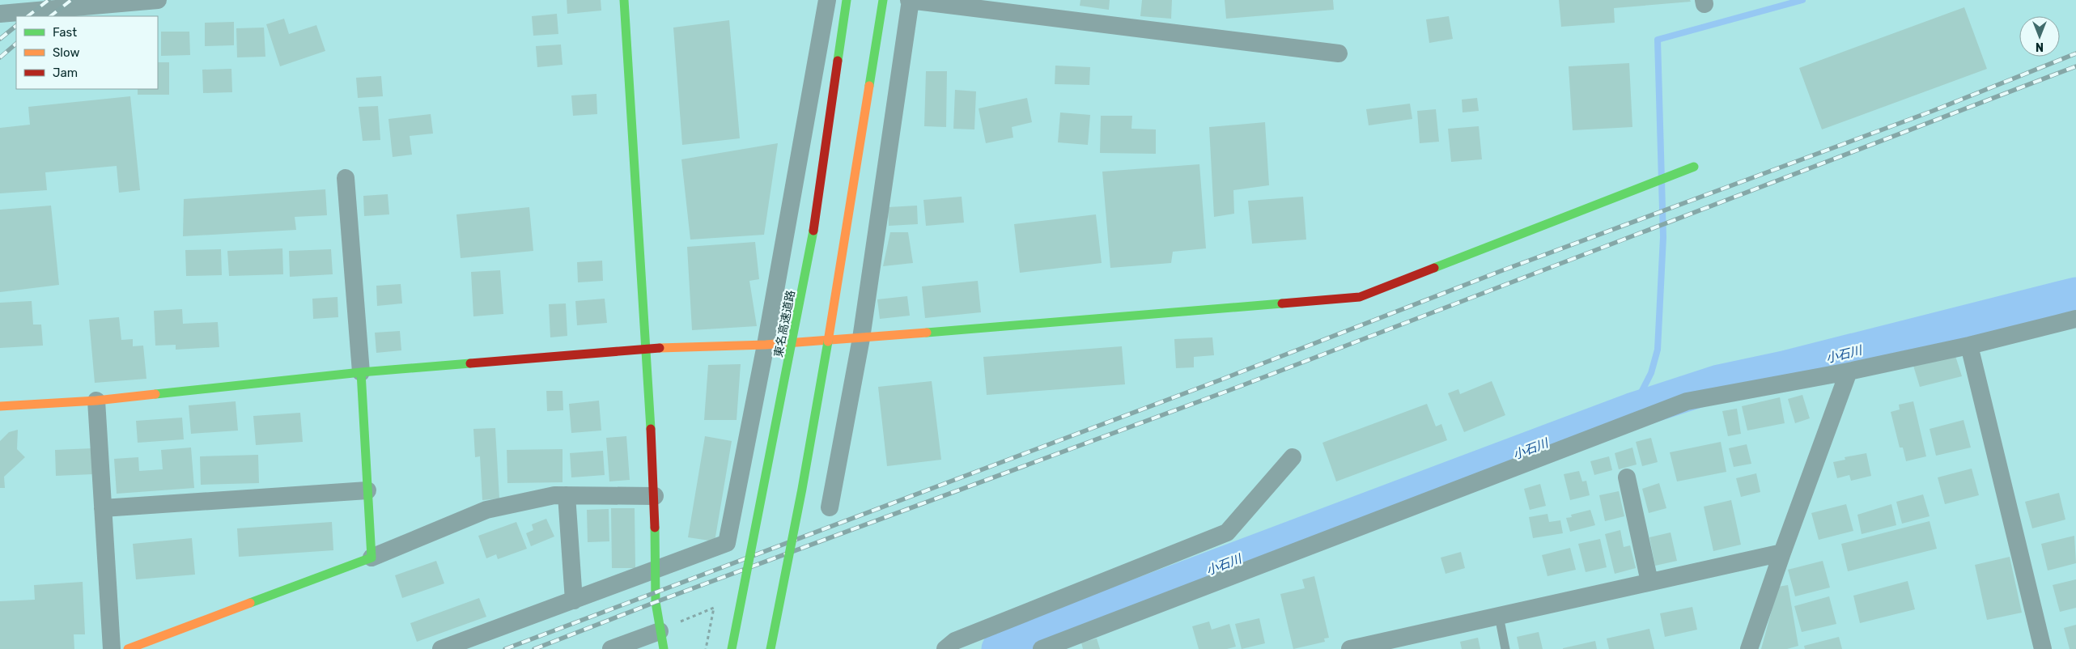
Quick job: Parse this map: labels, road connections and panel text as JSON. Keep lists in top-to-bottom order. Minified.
{"streets":{"main road":["東名高速道路"]},"water":["小石川"],"legend":["Fast","Slow","Jam"],"north":"bottom"}
